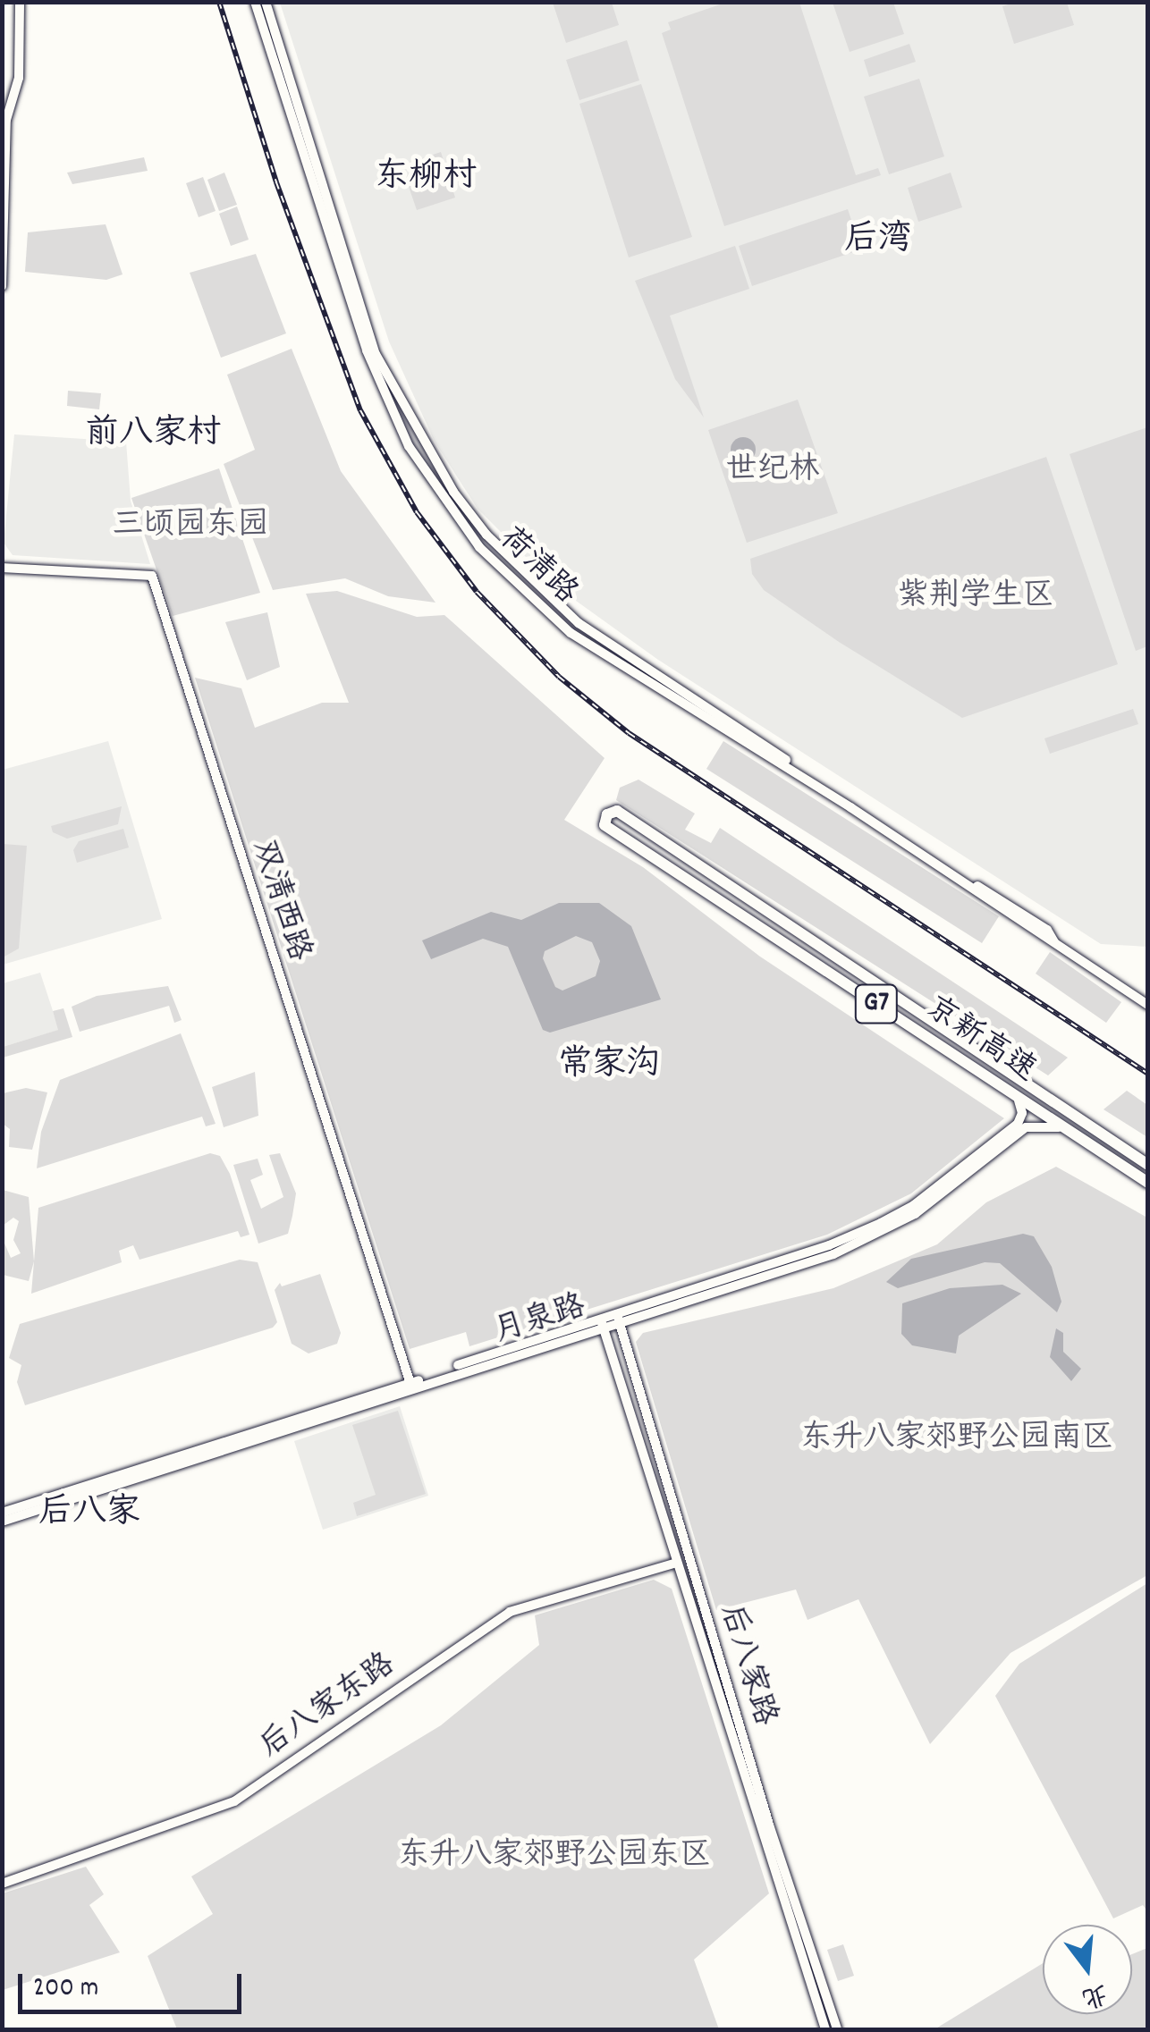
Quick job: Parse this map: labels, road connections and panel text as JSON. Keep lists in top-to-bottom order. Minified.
{"streets":{"highway":["G7","京新高速"],"main road":["荷清路","双清西路","月泉路","后八家路","后八家东路"]},"crossings":[["双清西路","月泉路"],["京新高速","月泉路"],["月泉路","后八家路"],["后八家路","后八家东路"]],"districts":["东柳村","后湾","前八家村","常家沟","后八家"],"parks":["世纪林","三顷园东园","紫荆学生区","东升八家郊野公园南区","东升八家郊野公园东区"],"scale_bar":"200 m","north":"bottom"}
